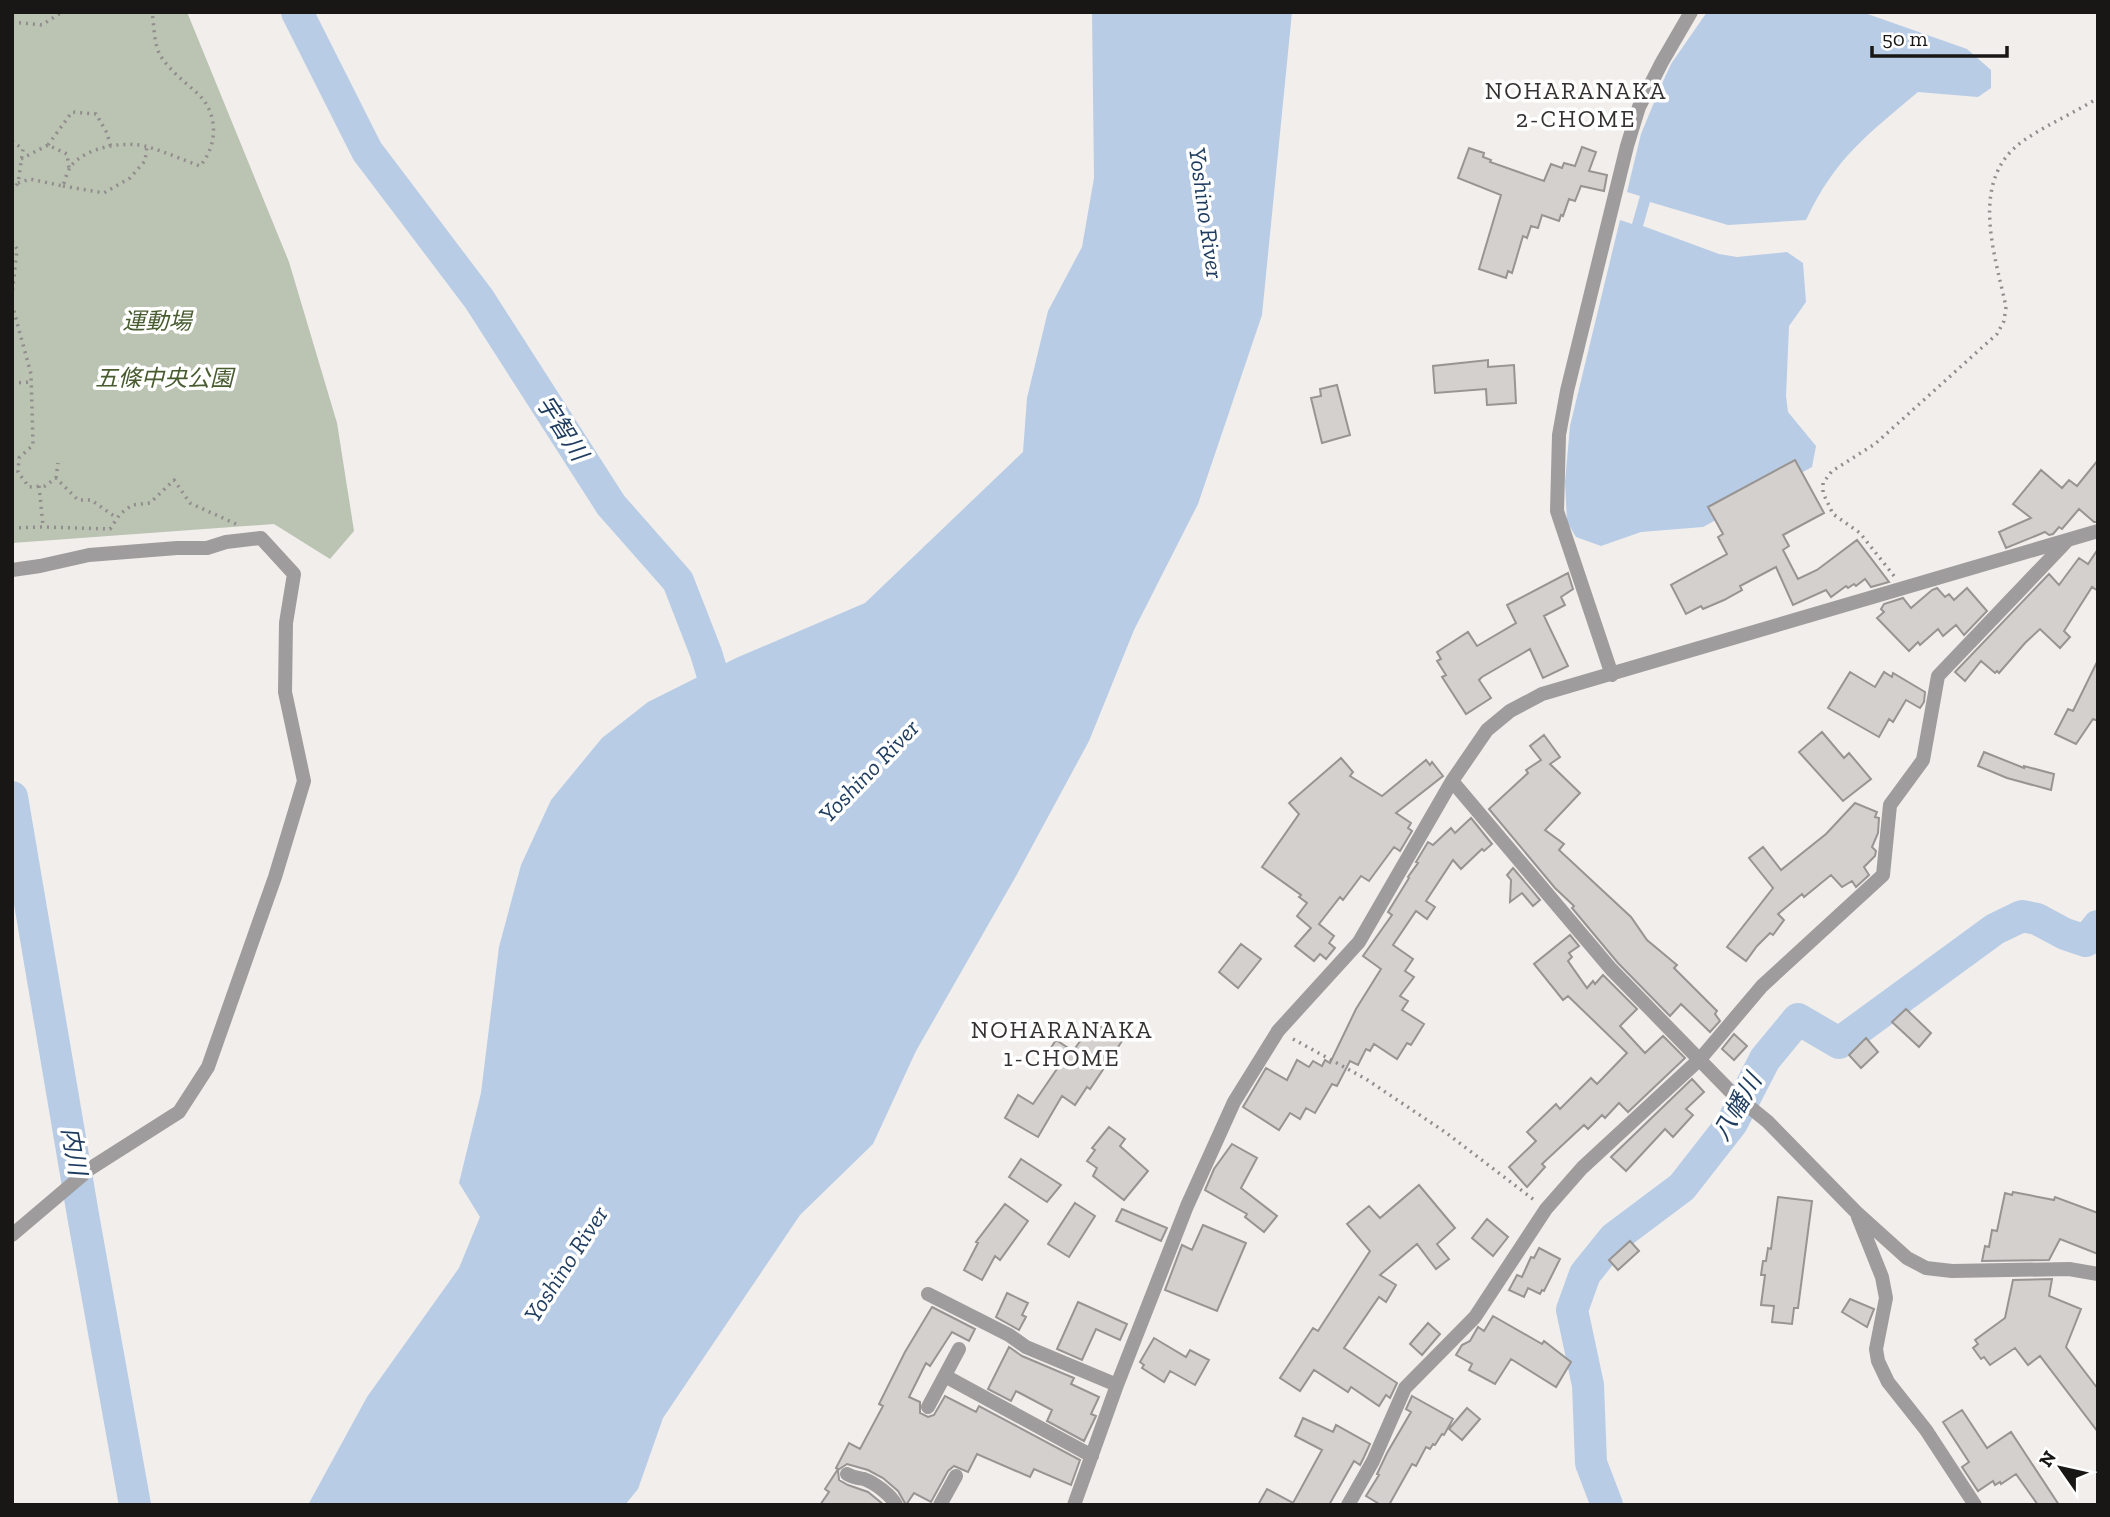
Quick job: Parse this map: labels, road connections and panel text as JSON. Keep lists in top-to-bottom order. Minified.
{"districts":["NOHARANAKA 2-CHOME","NOHARANAKA 1-CHOME"],"water":["Yoshino River","宇智川","八幡川","内川"],"parks":["運動場","五條中央公園"],"scale_bar":"50 m","north":"top left"}
